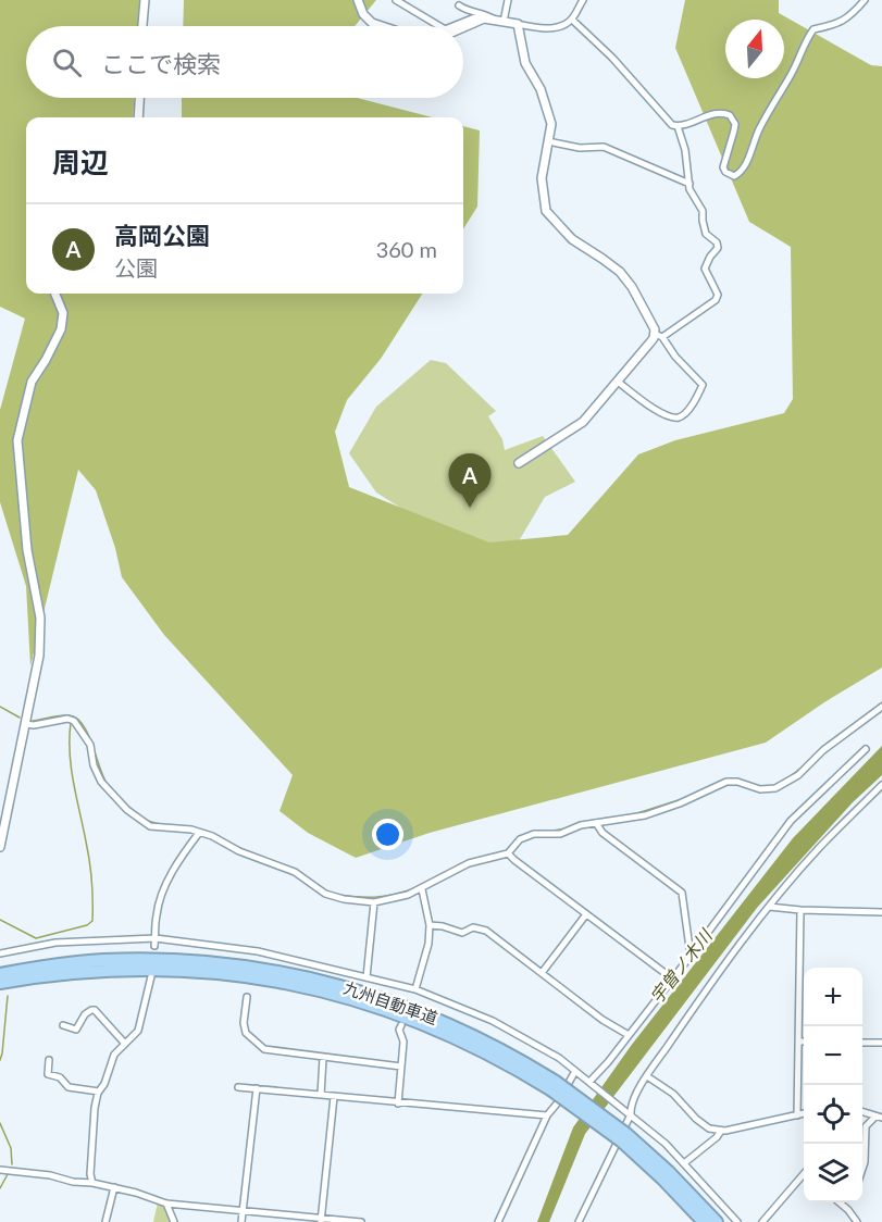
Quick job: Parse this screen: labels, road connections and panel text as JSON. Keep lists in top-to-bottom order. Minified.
{"streets":{"highway":["九州自動車道"]},"water":["宇曽ノ木川"],"north":"top","page":{"search":"ここで検索","heading":"周辺","list":[{"mark":"A","name":"高岡公園","note":"公園","value":"360 m"}],"pins":"A","map_buttons":["+","−"]}}
